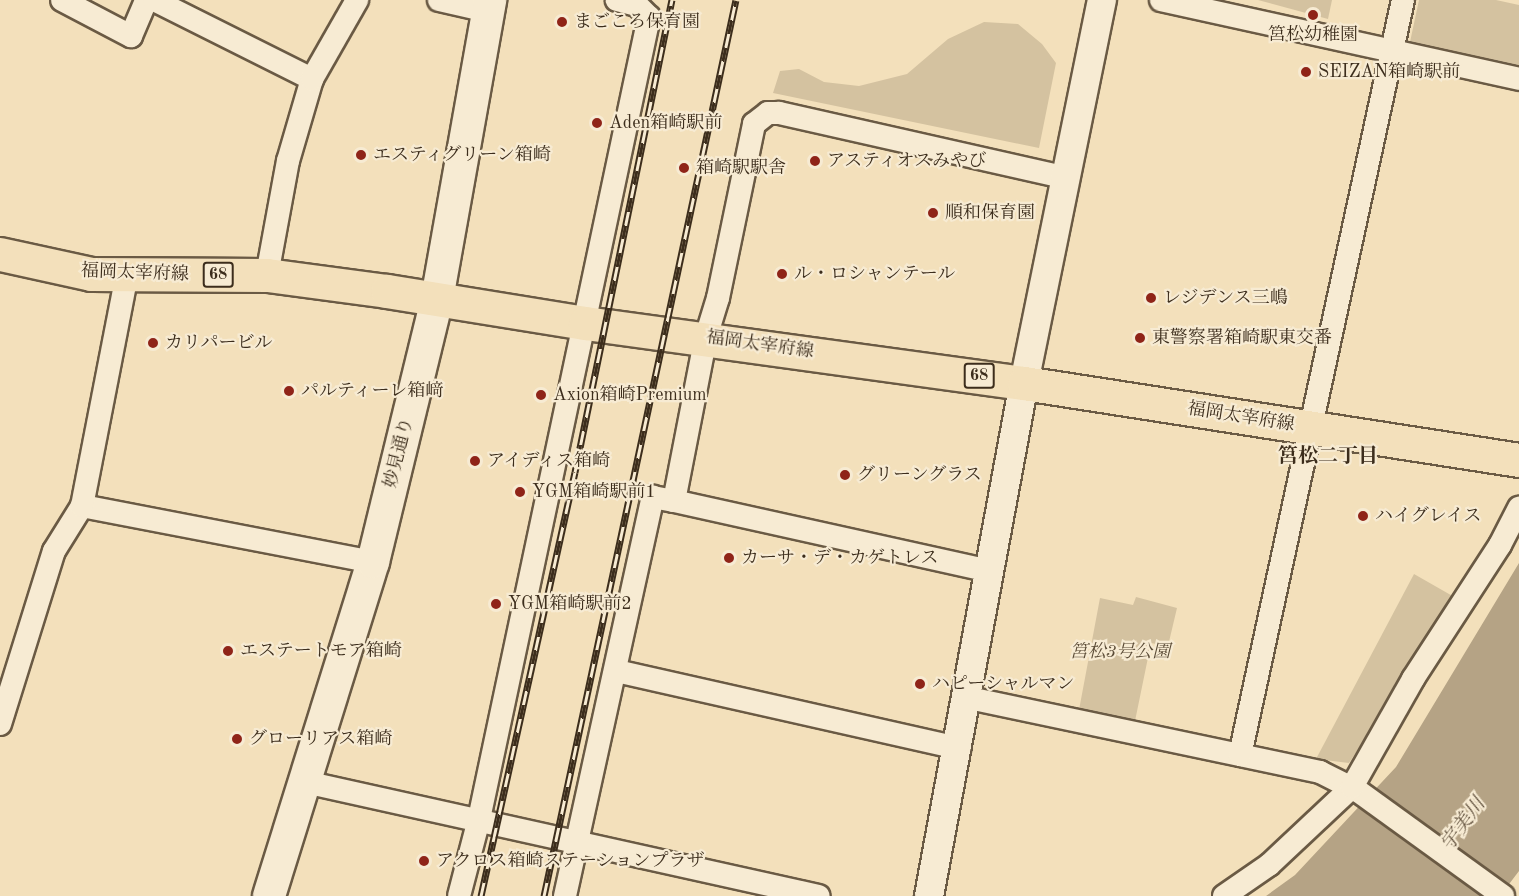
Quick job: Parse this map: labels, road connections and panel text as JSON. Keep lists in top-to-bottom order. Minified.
{"streets":{"main road":["福岡太宰府線","68","妙見通り"]},"crossings":[["福岡太宰府線","妙見通り"]],"districts":["筥松二丁目"],"water":["宇美川"],"parks":["筥松3号公園"],"places":["筥松幼稚園","まごころ保育園","SEIZAN箱崎駅前","Aden箱崎駅前","エスティグリーン箱崎","アスティオスみやび","箱崎駅駅舎","順和保育園","ル・ロシャンテール","レジデンス三嶋","東警察署箱崎駅東交番","カリパービル","パルティーレ箱﨑","Axion箱崎Premium","アイディス箱崎","グリーングラス","YGM箱崎駅前1","ハイグレイス","カーサ・デ・カゲトレス","YGM箱崎駅前2","エステートモア箱崎","ハピーシャルマン","グローリアス箱崎","アクロス箱崎ステーションプラザ"]}
